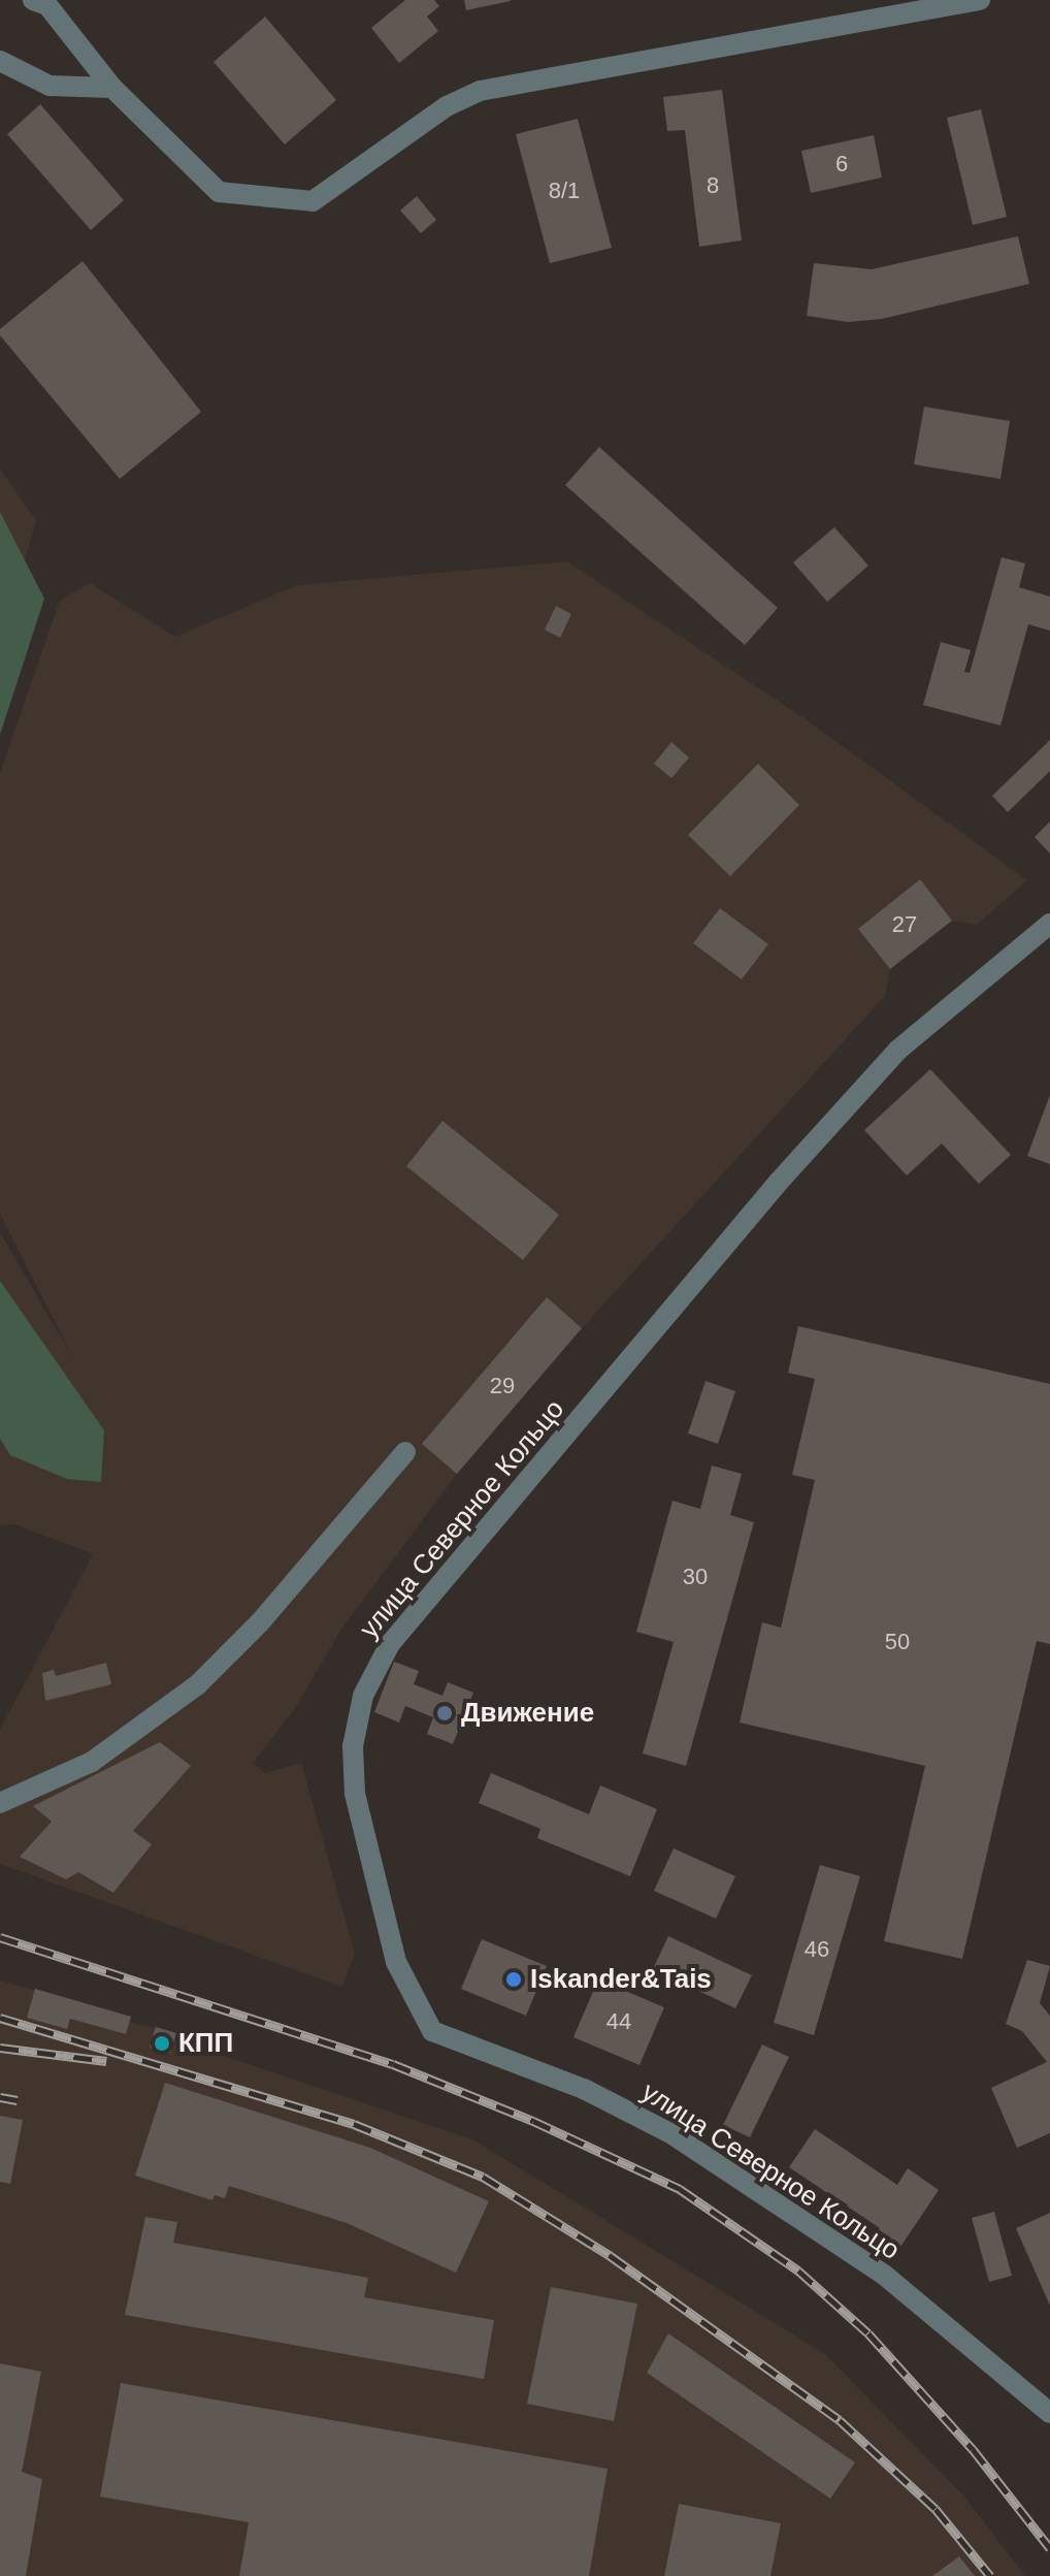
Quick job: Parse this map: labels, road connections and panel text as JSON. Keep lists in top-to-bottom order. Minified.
{"streets":{"street":["улица Северное Кольцо"]},"places":["Движение","Iskander&Tais","КПП"],"house_numbers":["6","8","8/1","27","29","30","50","46","44"]}
